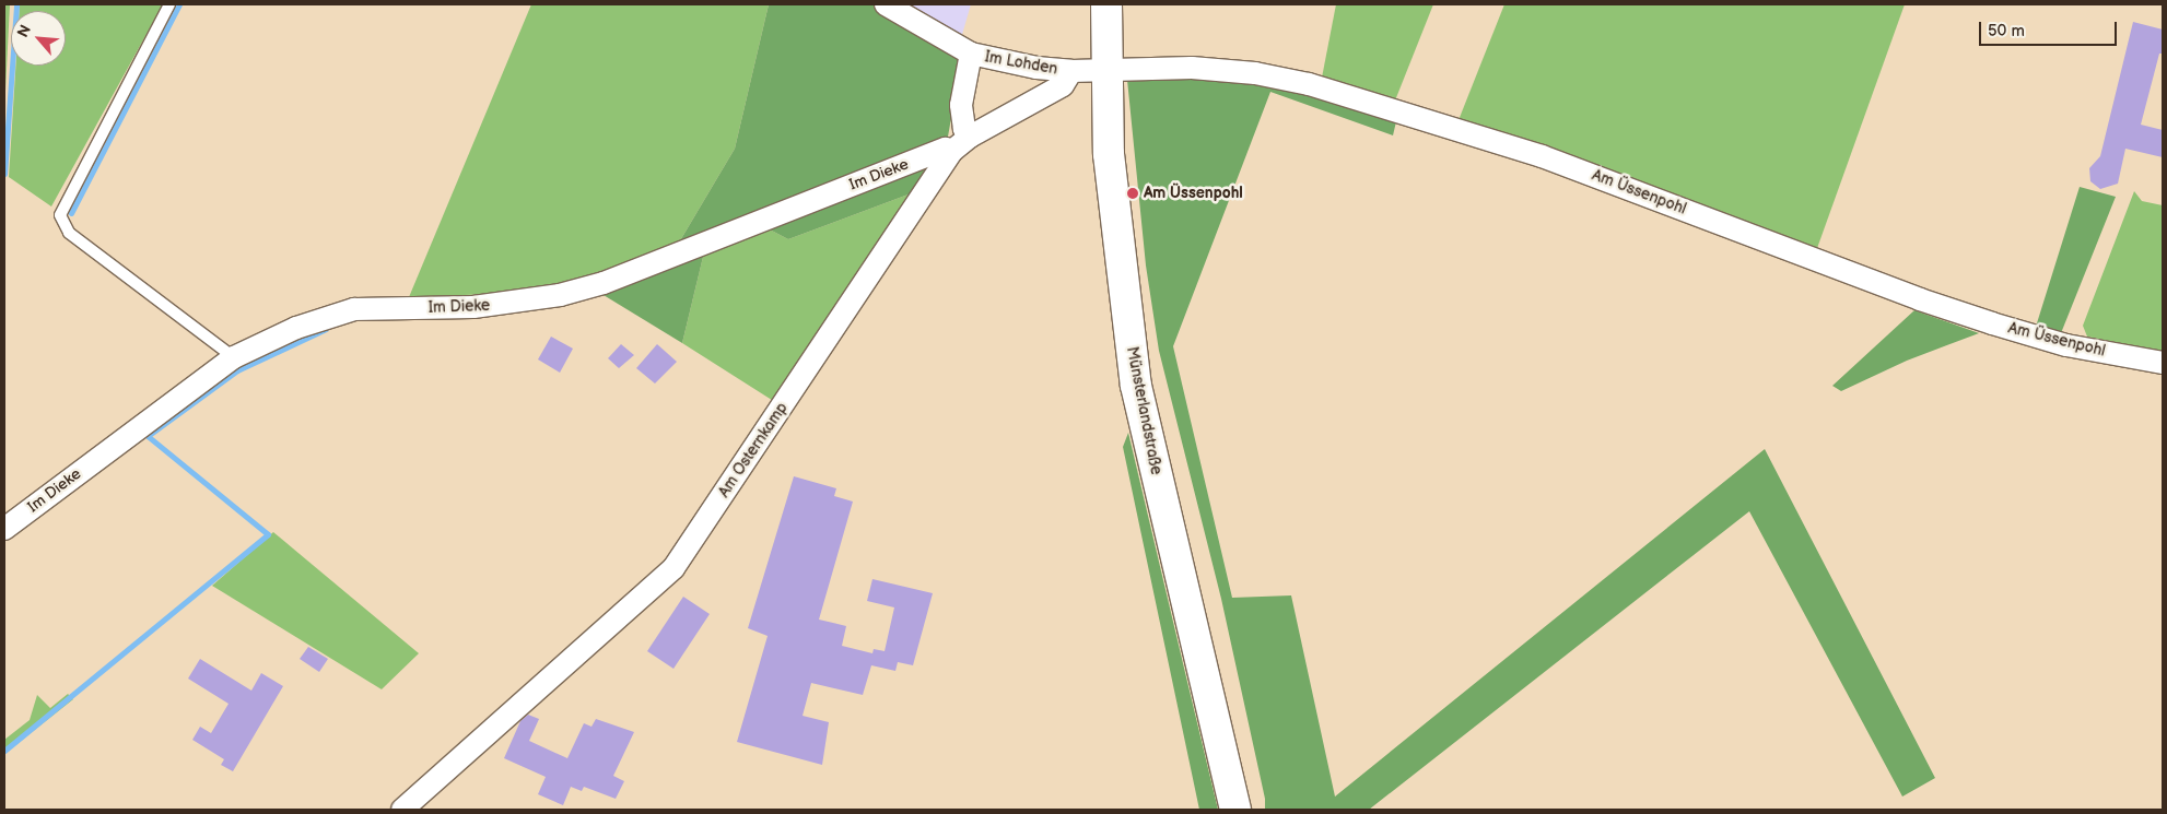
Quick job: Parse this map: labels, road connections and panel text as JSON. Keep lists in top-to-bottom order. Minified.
{"streets":{"main road":["Münsterlandstraße"],"street":["Im Lohden","Im Dieke","Am Üssenpohl","Am Osternkamp"]},"crossings":[["Im Lohden","Am Üssenpohl"],["Im Lohden","Münsterlandstraße"],["Im Lohden","Am Osternkamp"],["Im Dieke","Am Osternkamp"],["Am Üssenpohl","Münsterlandstraße"]],"places":["Am Üssenpohl"],"scale_bar":"50 m","north":"top left"}
